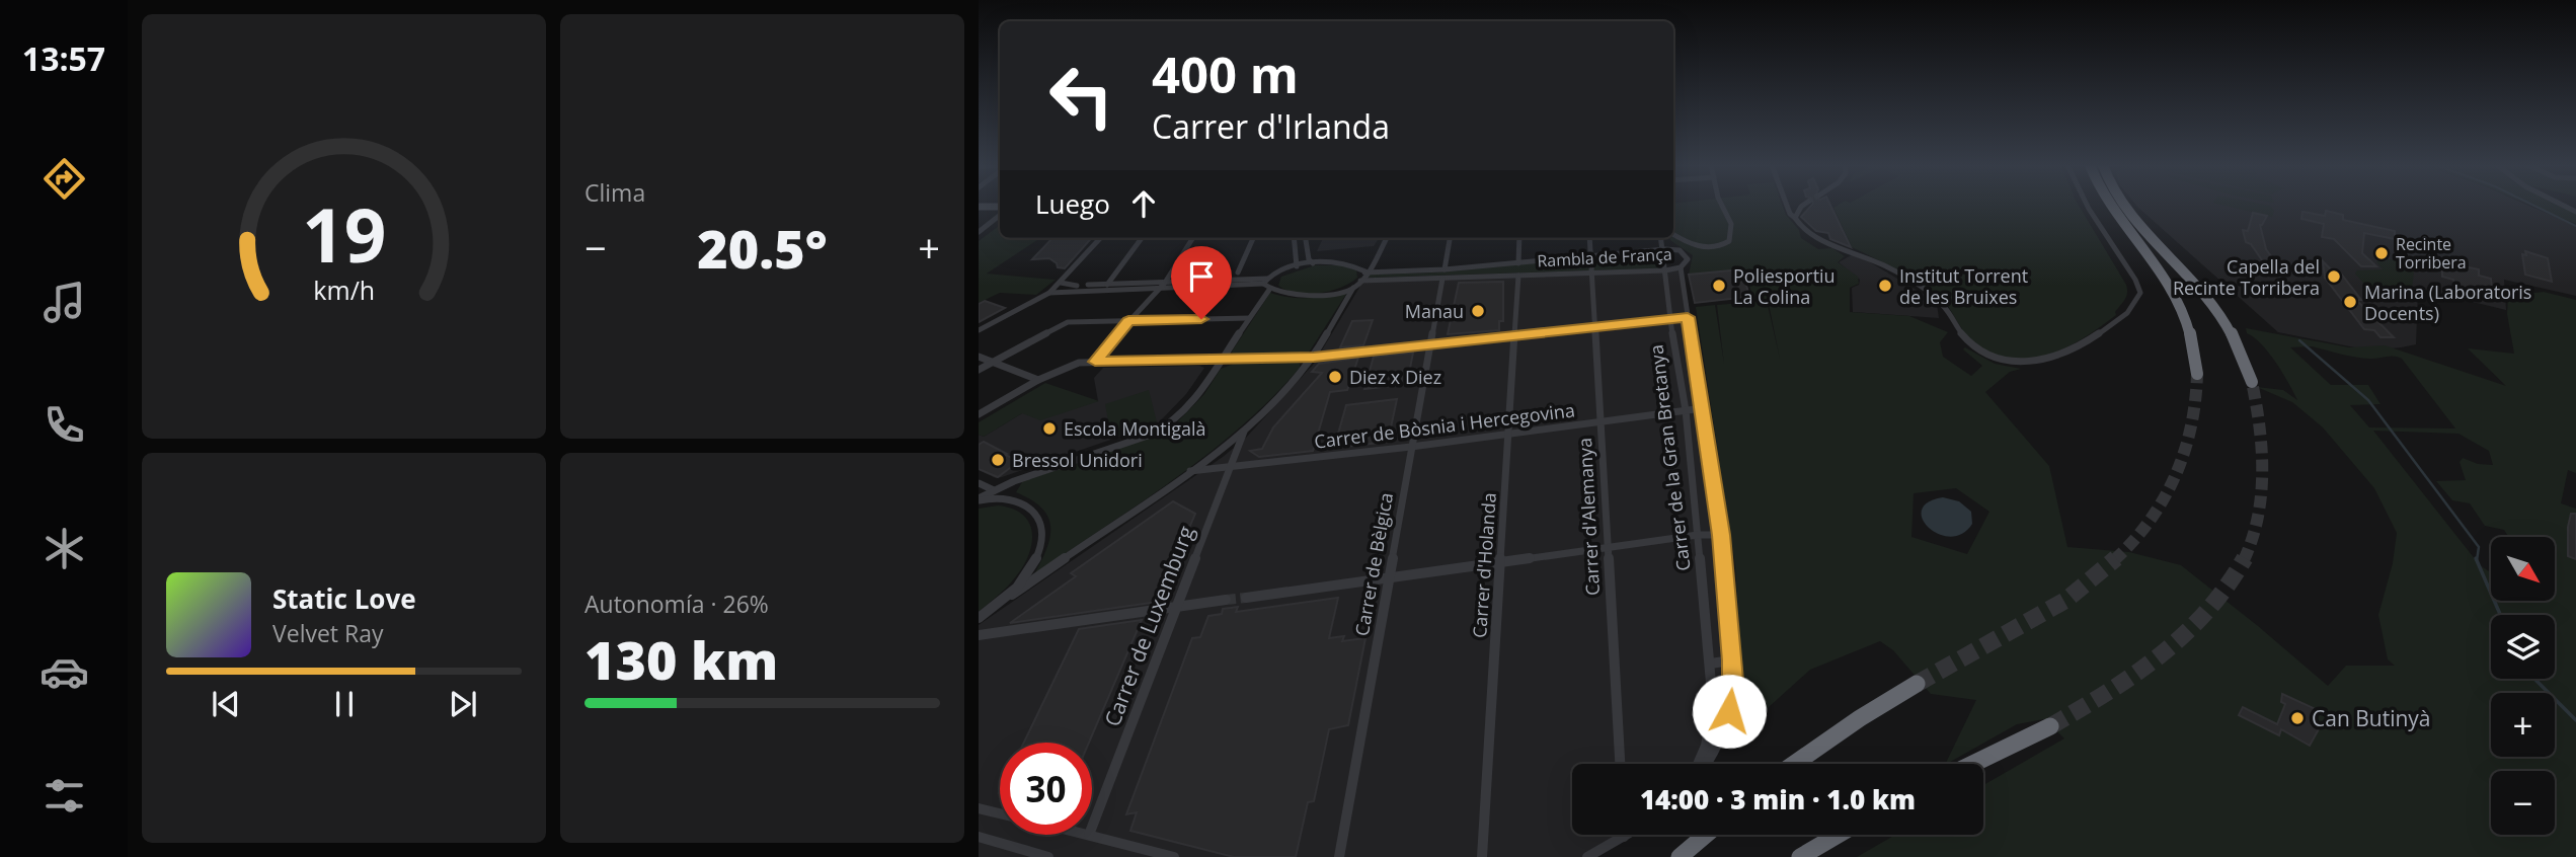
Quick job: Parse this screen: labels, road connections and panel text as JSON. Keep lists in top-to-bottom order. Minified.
{"streets":{"street":["Rambla de França","Carrer de Bòsnia i Hercegovina","Carrer de la Gran Bretanya","Carrer d'Alemanya","Carrer de Bèlgica","Carrer d'Holanda","Carrer de Luxemburg"]},"crossings":[["Rambla de França","Carrer de la Gran Bretanya"],["Rambla de França","Carrer d'Alemanya"],["Rambla de França","Carrer de Bèlgica"],["Rambla de França","Carrer d'Holanda"],["Carrer de Bòsnia i Hercegovina","Carrer de la Gran Bretanya"],["Carrer de Bòsnia i Hercegovina","Carrer d'Alemanya"],["Carrer de Bòsnia i Hercegovina","Carrer de Bèlgica"],["Carrer de Bòsnia i Hercegovina","Carrer d'Holanda"],["Carrer de Bòsnia i Hercegovina","Carrer de Luxemburg"]],"places":["Recinte Torribera","Capella del Recinte Torribera","Poliesportiu La Colina","Institut Torrent de les Bruixes","Marina (Laboratoris Docents)","Manau","Diez x Diez","Escola Montigalà","Bressol Unidori","Can Butinyà"],"north":"bottom right","page":{"tabs":"13:57","tile":["Clima",["Autonomía · 26%","130 km"]],"turn":["400 m","Carrer d'Irlanda"],"then":"Luego","heat":["−","20.5°","+"],"map_buttons":["+","−"],"song":["Static Love","Velvet Ray"],"limit":"30","trip":"14:00 · 3 min · 1.0 km","gauge":["19","km/h"]}}
